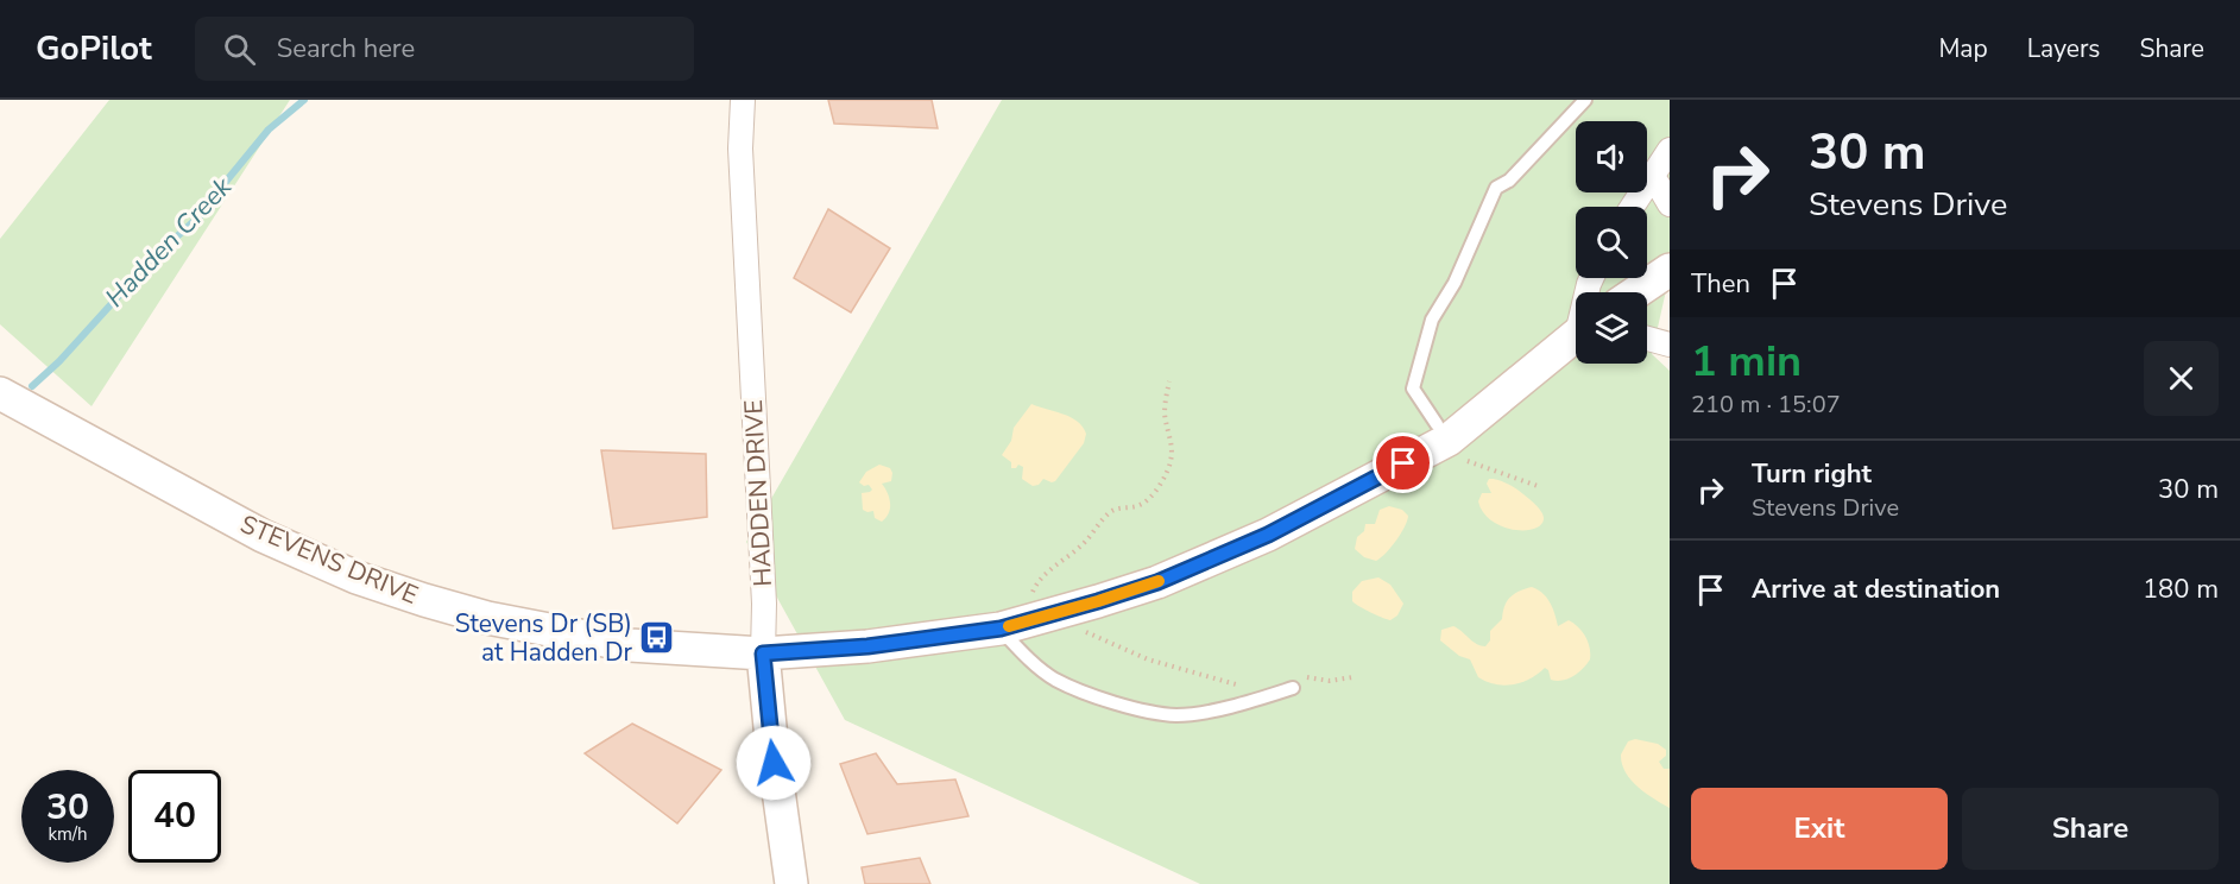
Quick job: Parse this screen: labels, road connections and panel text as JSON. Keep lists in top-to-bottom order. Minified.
{"streets":{"street":["HADDEN DRIVE","STEVENS DRIVE"]},"crossings":[["HADDEN DRIVE","STEVENS DRIVE"]],"water":["Hadden Creek"],"places":{"bus stop":["Stevens Dr (SB) at Hadden Dr"]},"page":{"header":"GoPilot","search":"Search here","nav":["Map","Layers","Share"],"turn":["30 m","Stevens Drive"],"then":"Then","heading":["1 min","210 m · 15:07"],"list":[{"name":"Turn right","note":"Stevens Drive","value":"30 m"},{"name":"Arrive at destination","value":"180 m"}],"speed":"30 km/h","limit":"40","buttons":["Exit","Share"]}}
